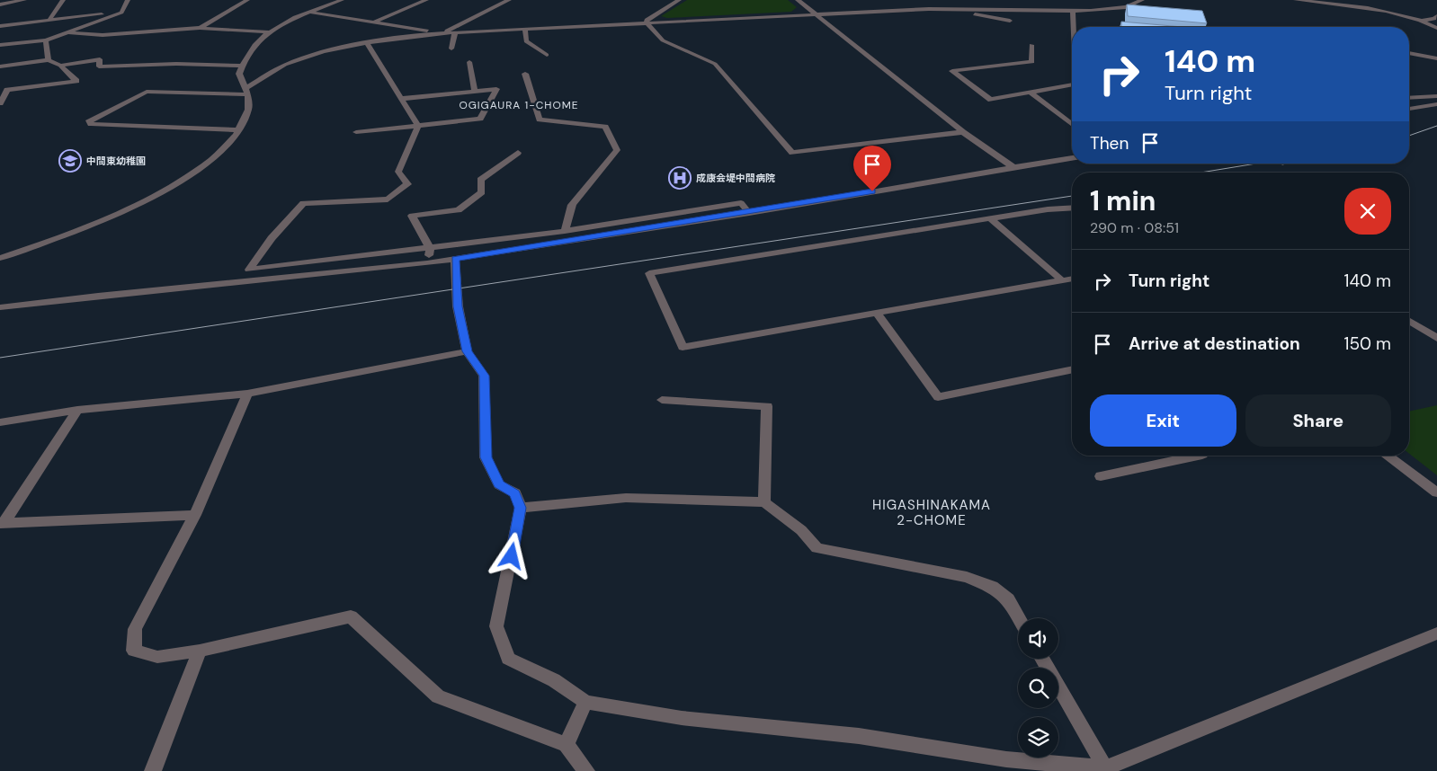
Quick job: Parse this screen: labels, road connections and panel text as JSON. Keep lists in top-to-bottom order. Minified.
{"districts":["OGIGAURA 1-CHOME","HIGASHINAKAMA 2-CHOME"],"places":{"school or university":["中間東幼稚園"],"hospital":["成康会堤中間病院"]},"page":{"turn":["140 m","Turn right"],"then":"Then","heading":["1 min","290 m · 08:51"],"list":[{"name":"Turn right","value":"140 m"},{"name":"Arrive at destination","value":"150 m"}],"buttons":["Exit","Share"]}}
